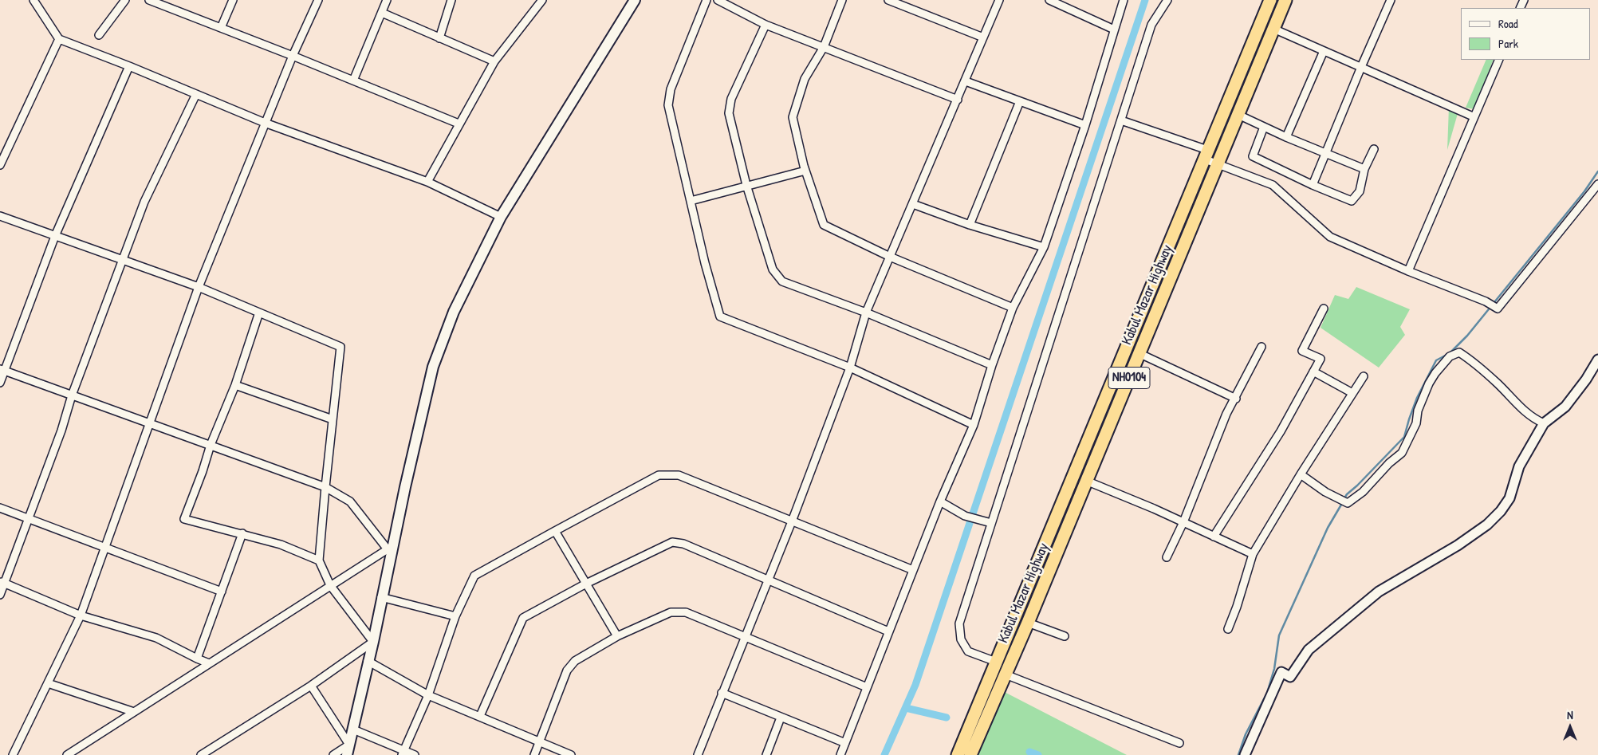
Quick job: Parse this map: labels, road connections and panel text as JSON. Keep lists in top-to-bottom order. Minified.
{"streets":{"highway":["Kabul Mazar Highway","NH0104"]},"legend":["Road","Park"],"north":"top"}
